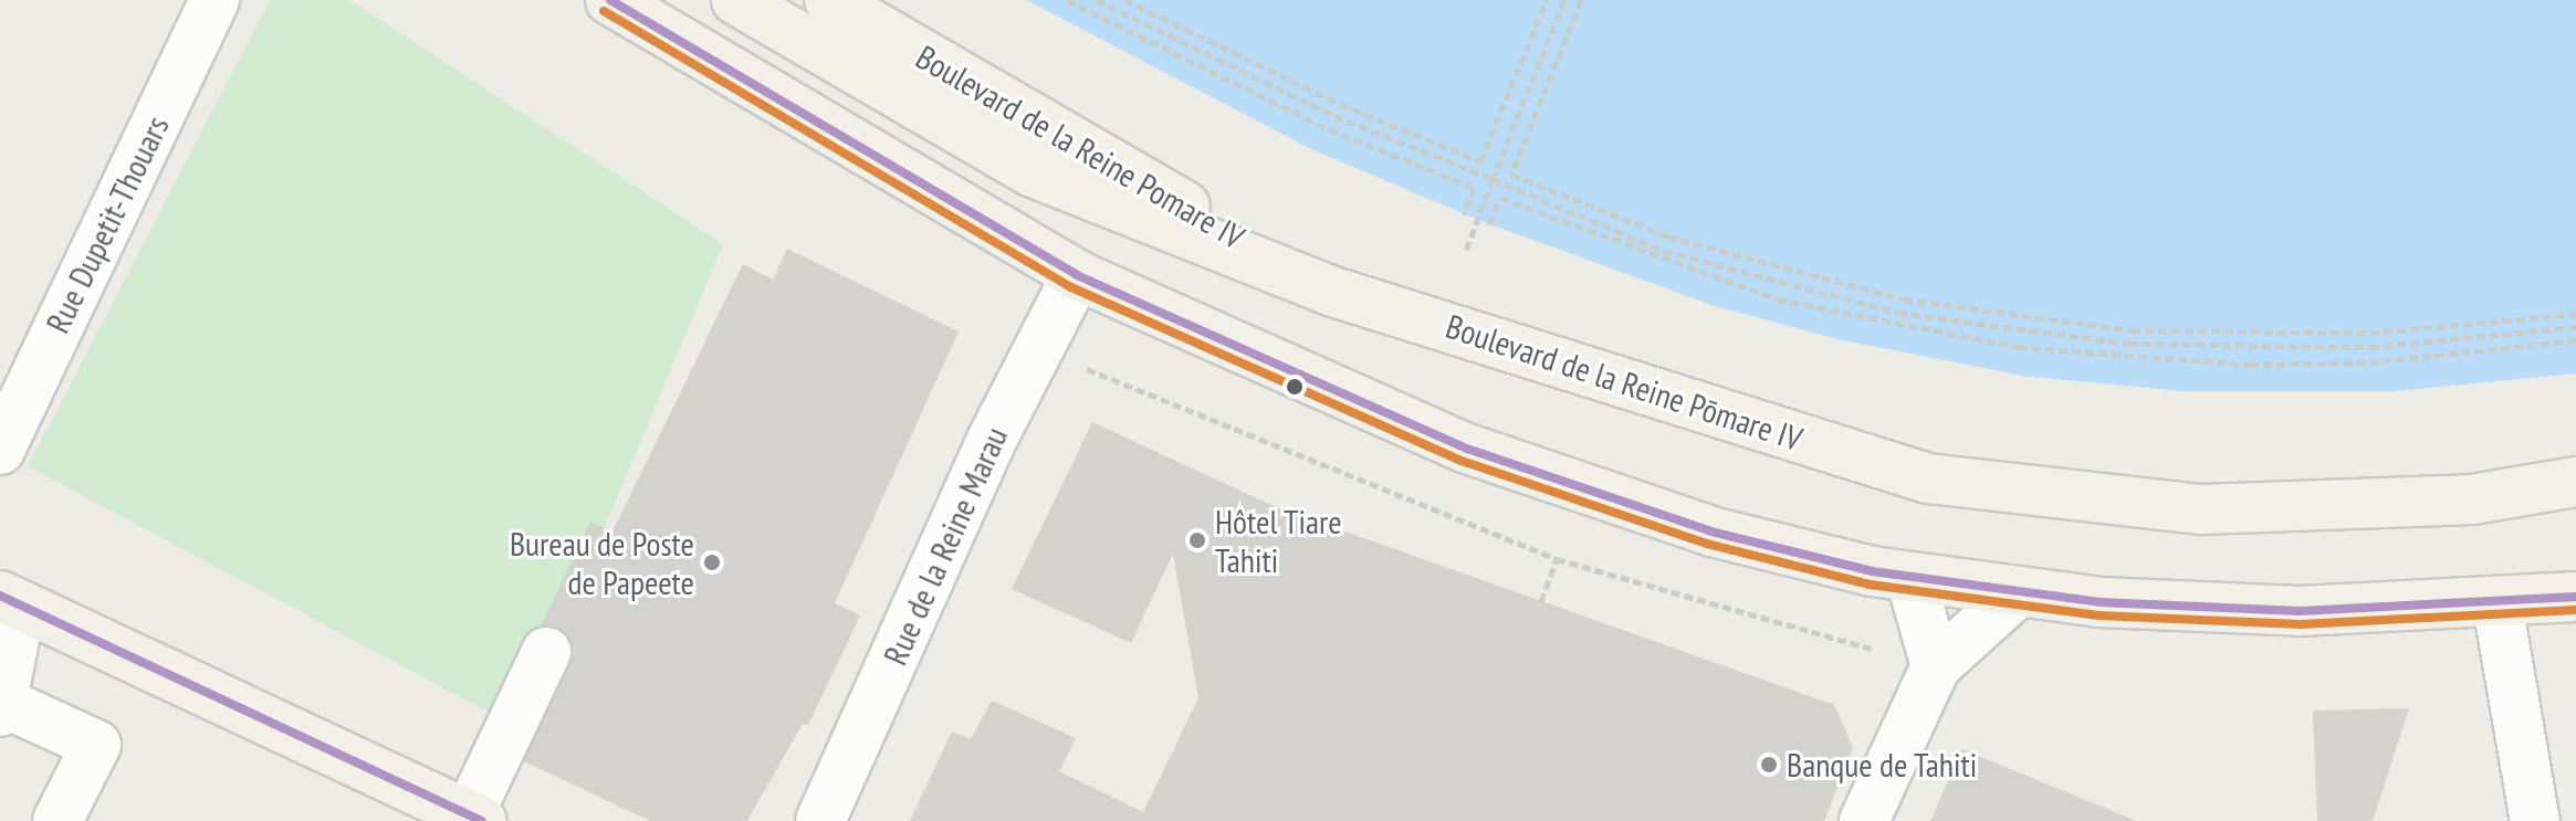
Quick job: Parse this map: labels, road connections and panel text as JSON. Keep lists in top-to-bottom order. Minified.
{"streets":{"main road":["Boulevard de la Reine Pomare IV","Boulevard de la Reine Pōmare IV"],"street":["Rue Dupetit-Thouars","Rue de la Reine Marau"]},"crossings":[["Boulevard de la Reine Pomare IV","Boulevard de la Reine Pōmare IV"]],"places":["Hôtel Tiare Tahiti","Bureau de Poste de Papeete","Banque de Tahiti"]}
